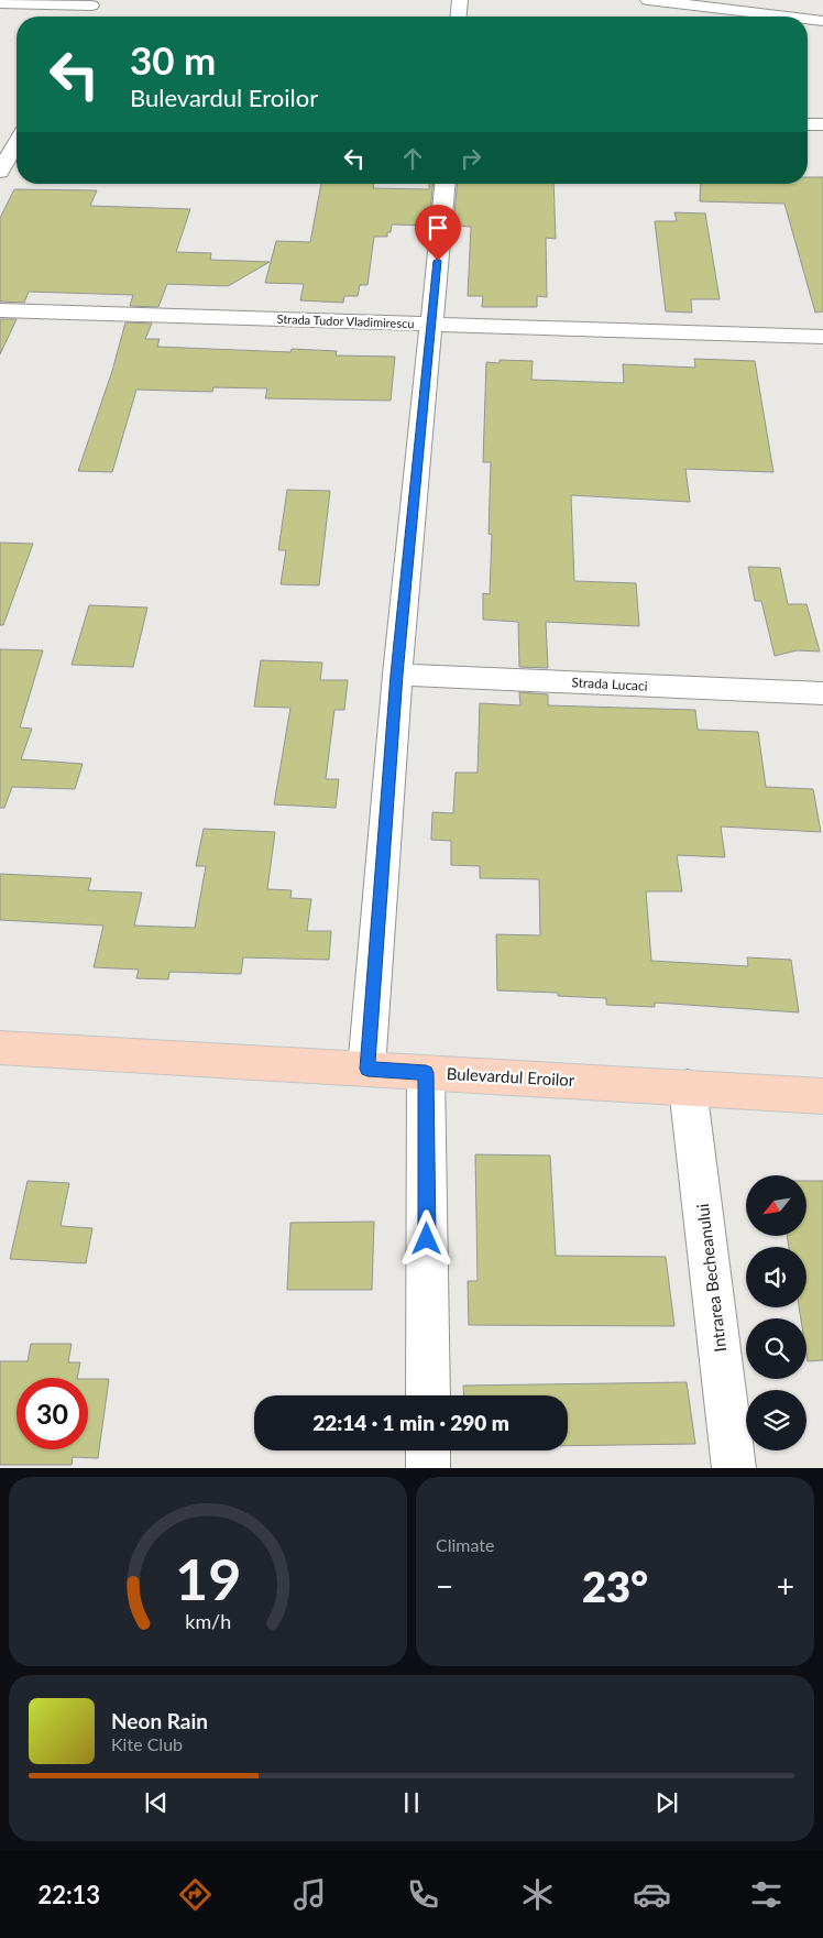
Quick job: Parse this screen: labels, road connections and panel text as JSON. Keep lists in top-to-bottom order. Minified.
{"streets":{"main road":["Bulevardul Eroilor"],"street":["Strada Tudor Vladimirescu","Strada Lucaci","Intrarea Becheanului"]},"crossings":[["Bulevardul Eroilor","Intrarea Becheanului"]],"north":"bottom left","page":{"turn":["30 m","Bulevardul Eroilor"],"limit":"30","trip":"22:14 · 1 min · 290 m","tile":"Climate","heat":["−","23°","+"],"song":["Neon Rain","Kite Club"],"tabs":"22:13","gauge":["19","km/h"]}}
